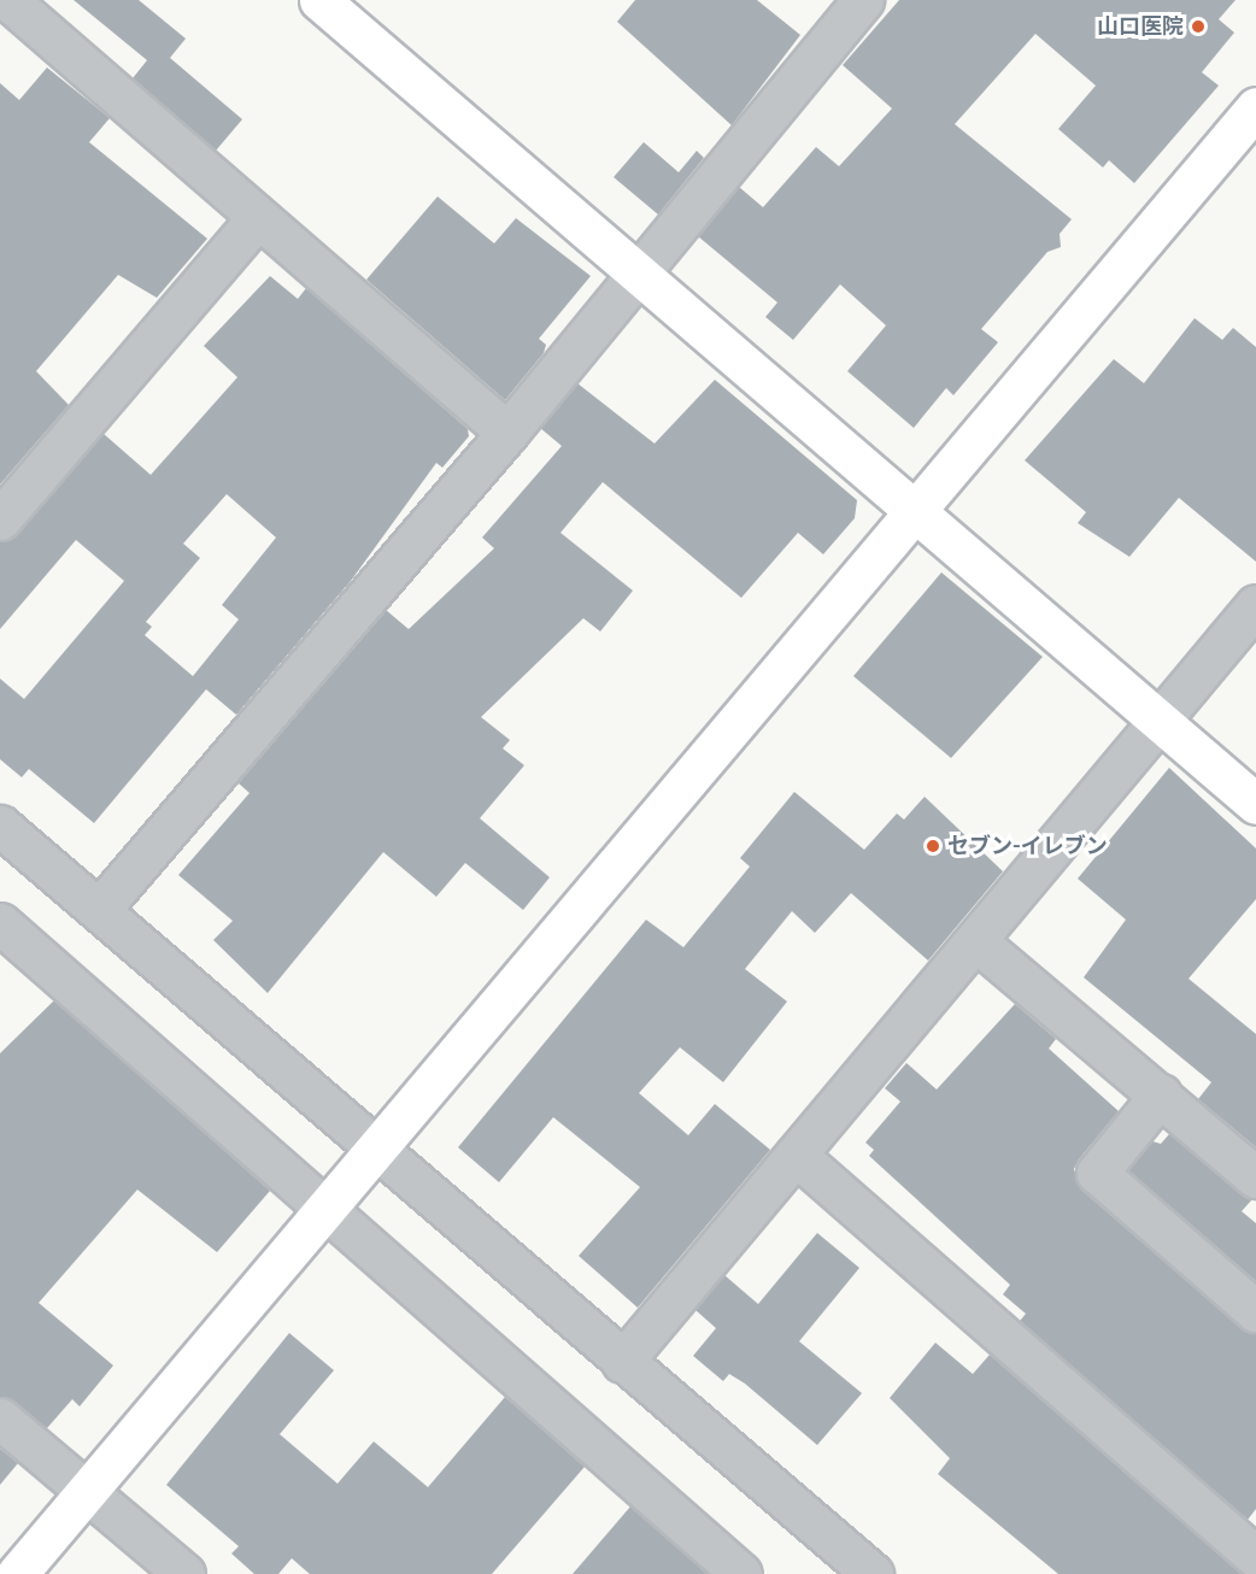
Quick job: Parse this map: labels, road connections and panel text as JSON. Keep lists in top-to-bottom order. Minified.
{"places":["山口医院","セブン-イレブン"]}
